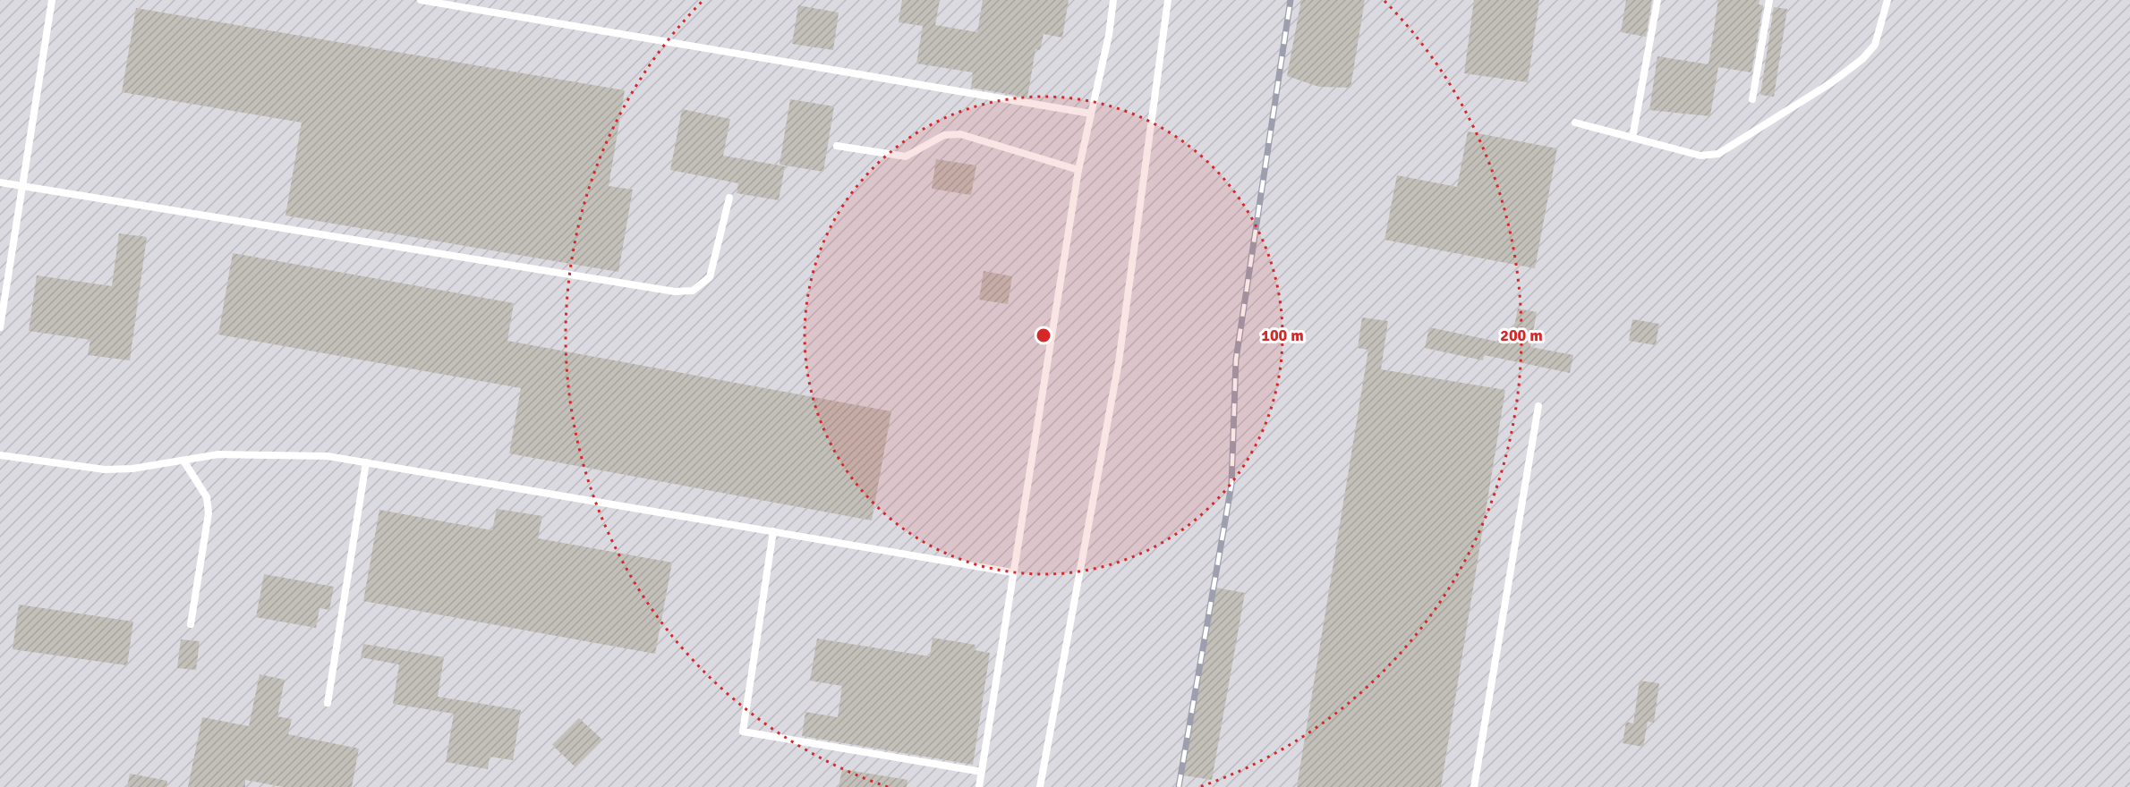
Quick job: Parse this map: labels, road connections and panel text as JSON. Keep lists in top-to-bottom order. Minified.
{"rings":["100 m","200 m"]}
